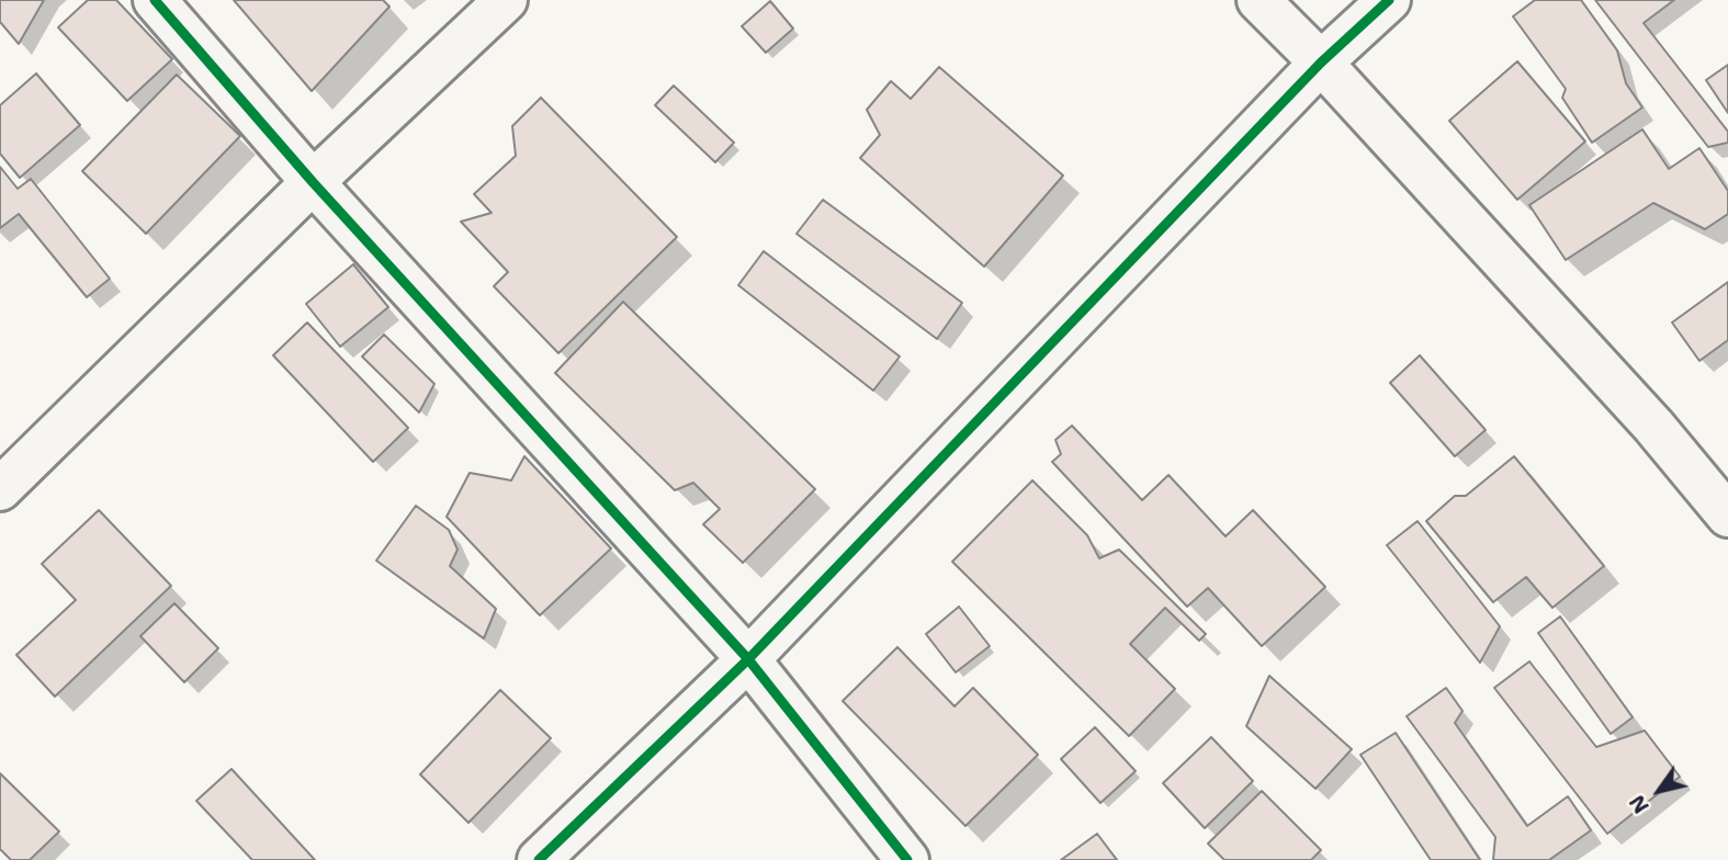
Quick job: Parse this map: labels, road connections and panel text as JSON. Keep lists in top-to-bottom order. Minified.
{"north":"bottom left"}
